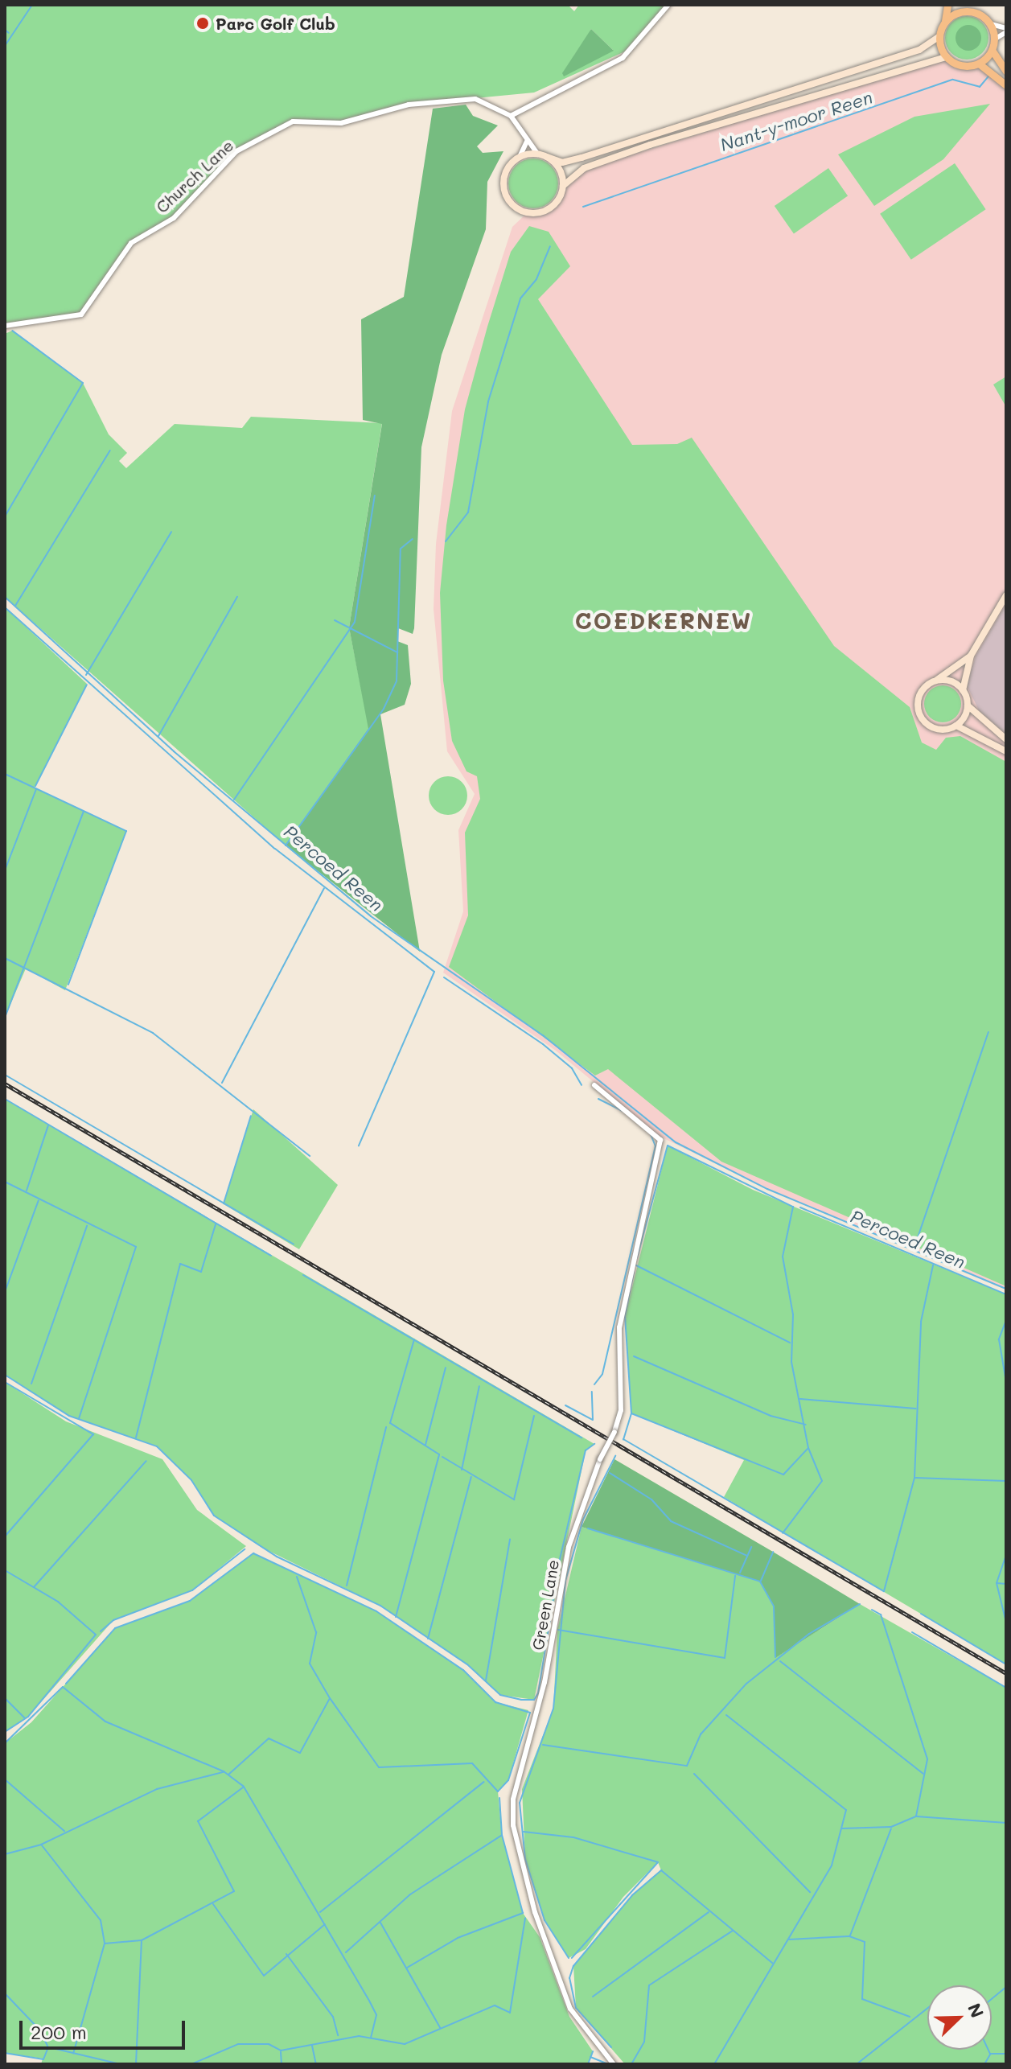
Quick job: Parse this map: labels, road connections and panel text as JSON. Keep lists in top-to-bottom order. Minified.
{"streets":{"street":["Church Lane","Green Lane"]},"districts":["COEDKERNEW"],"water":["Nant-y-moor Reen","Percoed Reen"],"places":["Parc Golf Club"],"scale_bar":"200 m","north":"top right"}
